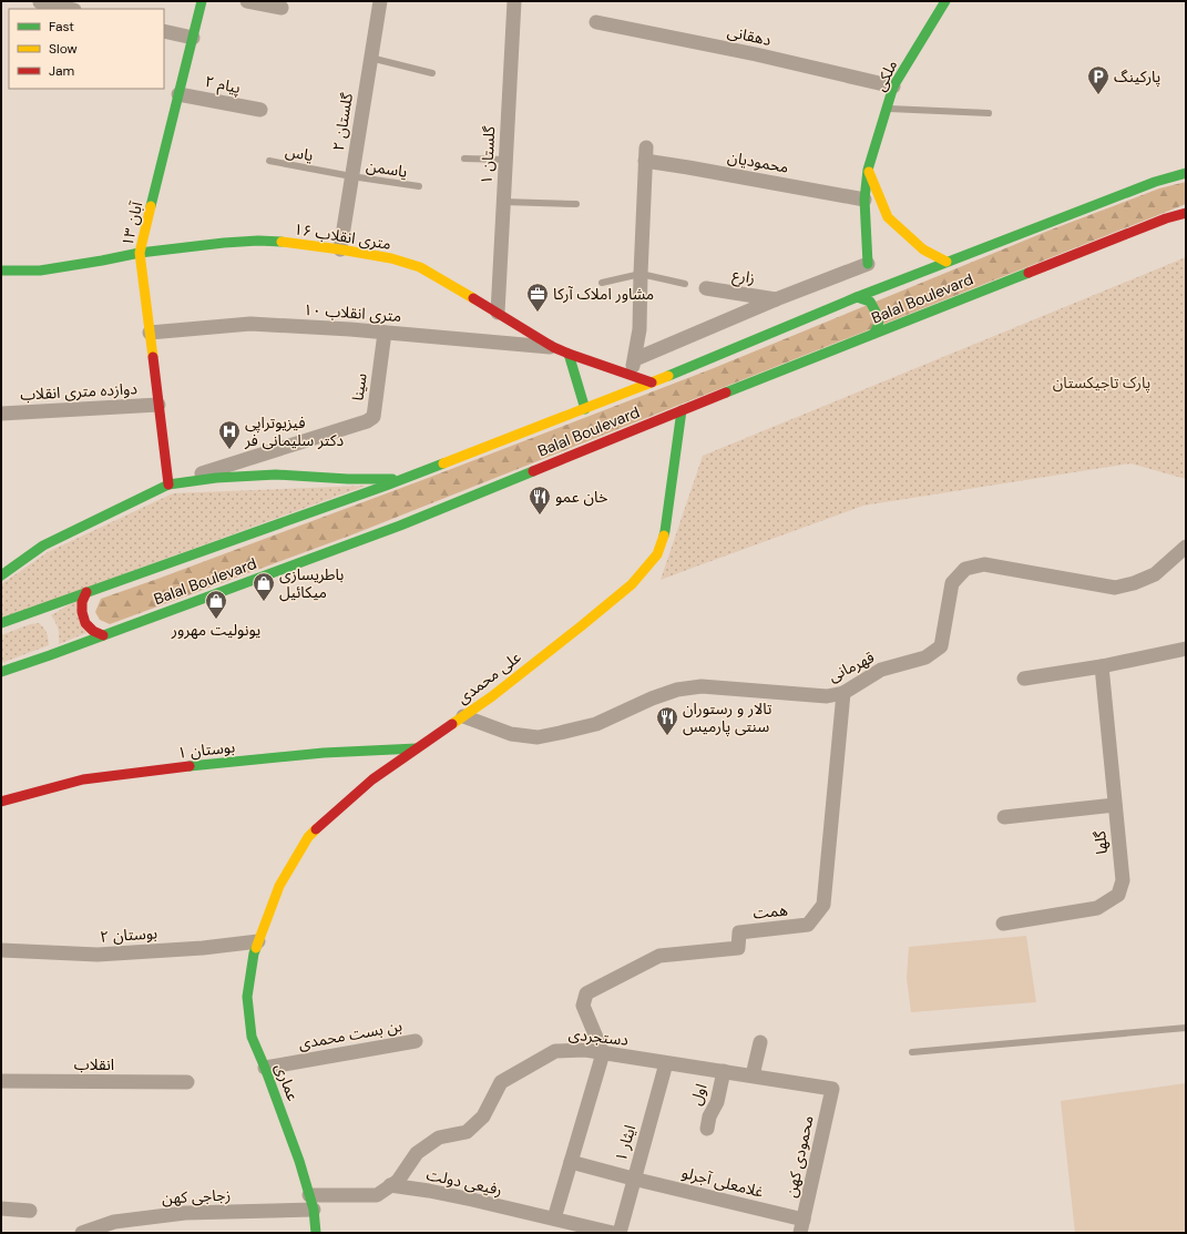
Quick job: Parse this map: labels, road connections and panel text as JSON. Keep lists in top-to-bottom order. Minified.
{"streets":{"street":["دهقانی","ملکی","پیام ۲","گلستان ۲","گلستان ۱","محمودیان","۱۳ آبان","۱۶ متری انقلاب","زارع","Balal Boulevard","۱۰ متری انقلاب","سینا","دوازده متری انقلاب","قهرمانی","علی محمدی","بوستان ۱","گلها","همت","بوستان ۲","بن بست محمدی","دستجردی","انقلاب","عماری","اول","۱ ایثار","محمودی کهن","رفیعی دولت","غلامعلی آجرلو","زجاجی کهن"],"lane":["یاس","یاسمن"]},"crossings":[["دهقانی","ملکی"],["ملکی","محمودیان"],["پیام ۲","۱۳ آبان"],["گلستان ۲","یاس"],["گلستان ۲","یاسمن"],["گلستان ۲","۱۶ متری انقلاب"],["یاس","یاسمن"],["گلستان ۱","۱۶ متری انقلاب"],["محمودیان","۱۶ متری انقلاب"],["۱۳ آبان","۱۶ متری انقلاب"],["۱۳ آبان","۱۰ متری انقلاب"],["۱۳ آبان","سینا"],["۱۳ آبان","دوازده متری انقلاب"],["۱۶ متری انقلاب","Balal Boulevard"],["۱۶ متری انقلاب","۱۰ متری انقلاب"],["Balal Boulevard","علی محمدی"],["۱۰ متری انقلاب","سینا"],["قهرمانی","علی محمدی"],["قهرمانی","همت"],["علی محمدی","بوستان ۱"],["علی محمدی","بوستان ۲"],["علی محمدی","عماری"],["همت","دستجردی"],["بوستان ۲","عماری"],["بن بست محمدی","عماری"],["دستجردی","اول"],["دستجردی","۱ ایثار"],["دستجردی","محمودی کهن"],["دستجردی","رفیعی دولت"],["عماری","زجاجی کهن"],["۱ ایثار","غلامعلی آجرلو"],["محمودی کهن","غلامعلی آجرلو"]],"parks":["پارک تاجیکستان"],"places":{"parking":["پارکینگ"],"office":["مشاور املاک آرکا"],"hospital":["فیزیوتراپی دکتر سلیمانی فر"],"restaurant":["خان عمو","تالار و رستوران سنتی پارمیس"],"shop":["باطریسازی میکائیل","یونولیت مهرور"]},"legend":["Fast","Slow","Jam"]}
